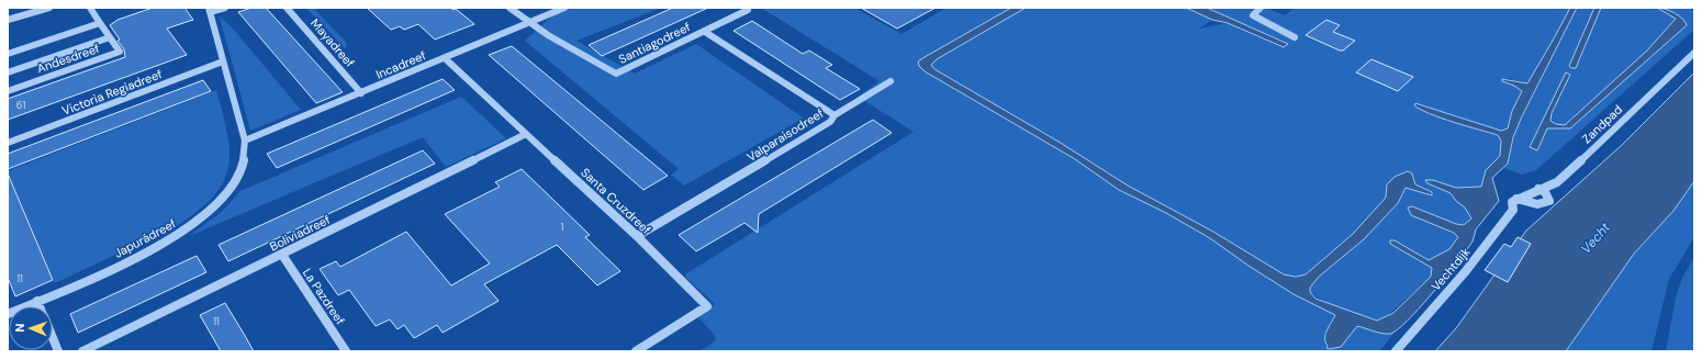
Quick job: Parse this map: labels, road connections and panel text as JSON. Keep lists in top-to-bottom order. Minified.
{"streets":{"street":["Mayadreef","Santiagodreef","Andesdreef","Incadreef","Victoria Regiadreef","Zandpad","Valparaisodreef","Santa Cruzdreef","Boliviadreef","Japurádreef","Vechtdijk","La Pazdreef"]},"crossings":[["Mayadreef","Incadreef"],["Santiagodreef","Incadreef"],["Santiagodreef","Valparaisodreef"],["Incadreef","Santa Cruzdreef"],["Incadreef","Japurádreef"],["Victoria Regiadreef","Japurádreef"],["Zandpad","Vechtdijk"],["Valparaisodreef","Santa Cruzdreef"],["Santa Cruzdreef","Boliviadreef"],["Boliviadreef","La Pazdreef"]],"water":["Vecht"],"house_numbers":["61","1","11","11"],"north":"left"}
